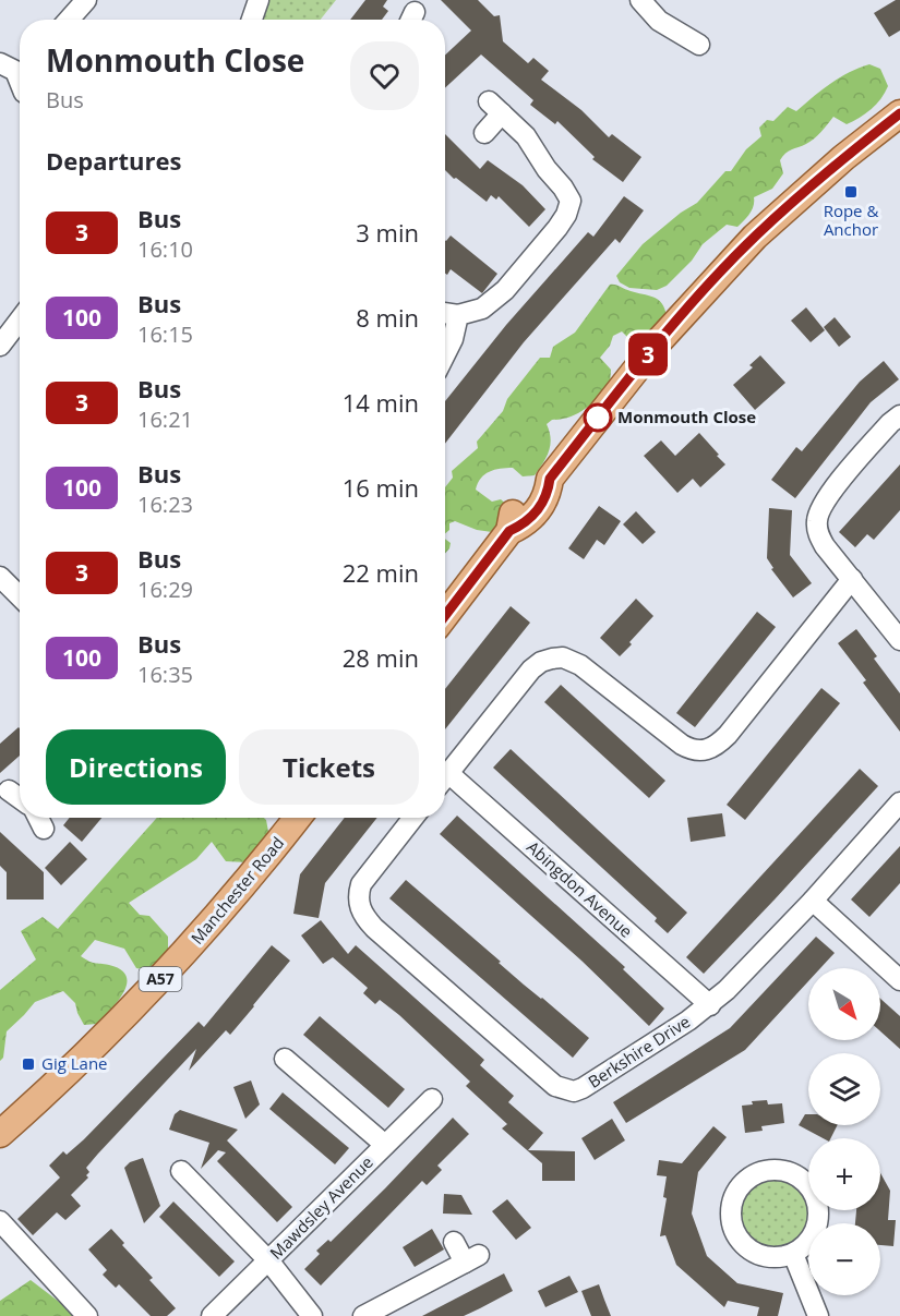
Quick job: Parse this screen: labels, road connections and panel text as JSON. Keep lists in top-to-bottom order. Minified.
{"streets":{"main road":["Manchester Road","A57"],"street":["Abingdon Avenue","Berkshire Drive","Mawdsley Avenue"]},"crossings":[["Abingdon Avenue","Berkshire Drive"]],"places":{"transit":["Rope & Anchor","Gig Lane"],"other":["Monmouth Close"]},"lines":["bus line 3"],"north":"bottom right","page":{"on_map":"3","heading":[["Monmouth Close","Bus"],"Departures"],"list":[{"mark":"3","name":"Bus","note":"16:10","value":"3 min"},{"mark":"100","name":"Bus","note":"16:15","value":"8 min"},{"mark":"3","name":"Bus","note":"16:21","value":"14 min"},{"mark":"100","name":"Bus","note":"16:23","value":"16 min"},{"mark":"3","name":"Bus","note":"16:29","value":"22 min"},{"mark":"100","name":"Bus","note":"16:35","value":"28 min"}],"buttons":["Directions","Tickets"],"map_buttons":["+","−"]}}
